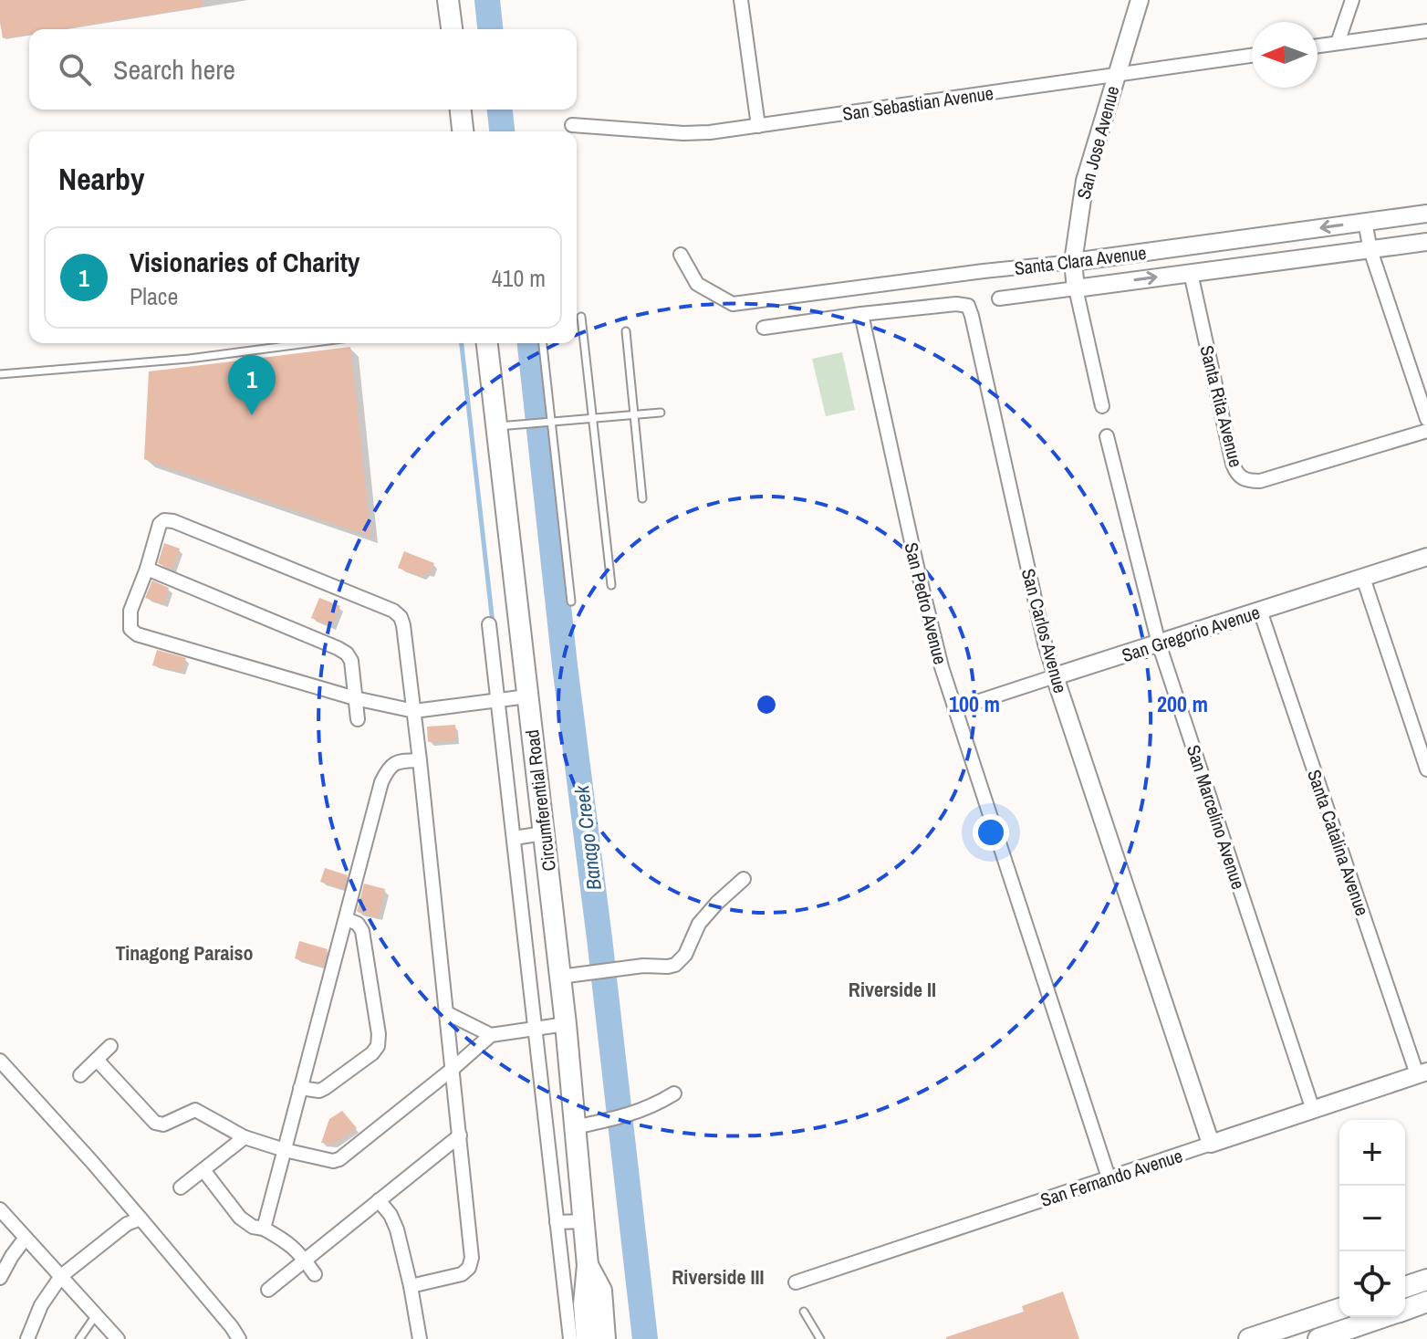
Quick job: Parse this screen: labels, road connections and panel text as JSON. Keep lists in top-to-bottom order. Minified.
{"streets":{"main road":["Circumferential Road"],"street":["San Sebastian Avenue","San Jose Avenue","Santa Clara Avenue","Santa Rita Avenue","San Pedro Avenue","San Carlos Avenue","San Gregorio Avenue","San Marcelino Avenue","Santa Catalina Avenue","San Fernando Avenue"]},"crossings":[["San Sebastian Avenue","San Jose Avenue"],["San Jose Avenue","Santa Clara Avenue"],["Santa Clara Avenue","Santa Rita Avenue"],["San Pedro Avenue","San Carlos Avenue"],["San Pedro Avenue","San Gregorio Avenue"],["San Pedro Avenue","San Fernando Avenue"],["San Carlos Avenue","San Gregorio Avenue"],["San Carlos Avenue","San Fernando Avenue"],["San Gregorio Avenue","San Marcelino Avenue"],["San Gregorio Avenue","Santa Catalina Avenue"],["San Marcelino Avenue","San Fernando Avenue"],["Santa Catalina Avenue","San Fernando Avenue"]],"districts":["Tinagong Paraiso","Riverside II","Riverside III"],"water":["Banago Creek"],"north":"left","page":{"search":"Search here","heading":"Nearby","list":[{"mark":"1","name":"Visionaries of Charity","note":"Place","value":"410 m"}],"pins":"1","map_buttons":["+","−"]},"rings":["100 m","200 m"]}
